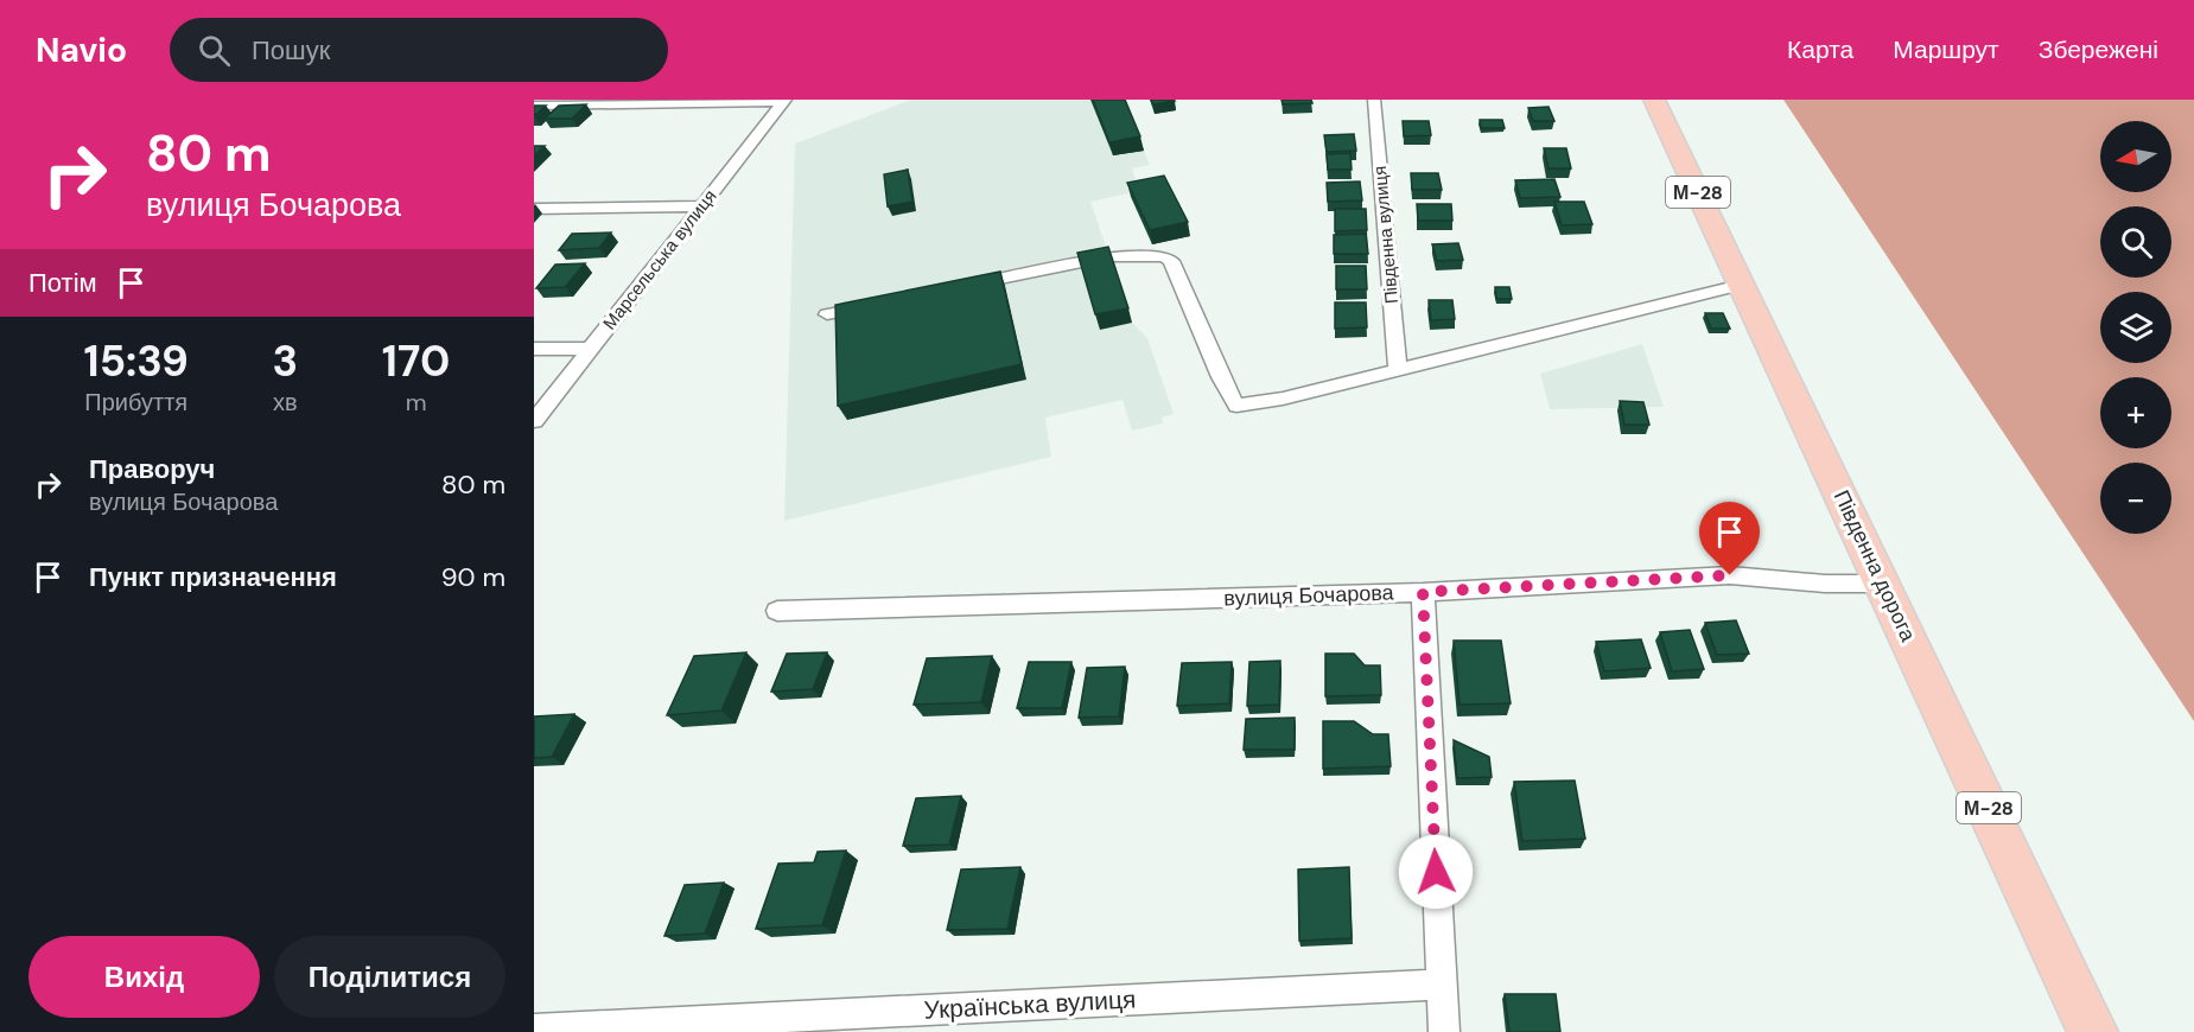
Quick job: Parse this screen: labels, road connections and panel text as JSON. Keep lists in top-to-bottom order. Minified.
{"streets":{"highway":["М-28","Південна дорога"],"street":["Південна вулиця","Марсельська вулиця","вулиця Бочарова","Українська вулиця"]},"crossings":[["Південна дорога","вулиця Бочарова"]],"north":"left","page":{"header":"Navio","search":"Пошук","nav":["Карта","Маршрут","Збережені"],"turn":["80 m","вулиця Бочарова"],"map_buttons":["+","−"],"then":"Потім","eta":["15:39","Прибуття","3","хв","170","m"],"list":[{"name":"Праворуч","note":"вулиця Бочарова","value":"80 m"},{"name":"Пункт призначення","value":"90 m"}],"buttons":["Вихід","Поділитися"]}}
